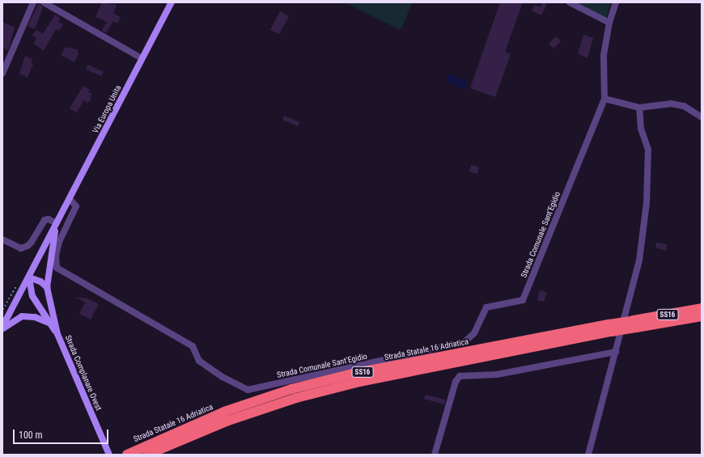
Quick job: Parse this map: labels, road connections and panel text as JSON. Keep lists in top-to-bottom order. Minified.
{"streets":{"highway":["SS16","Strada Statale 16 Adriatica"],"street":["Via Europa Unita","Strada Comunale Sant'Egidio","Strada Complanare Ovest"]},"crossings":[["Via Europa Unita","Strada Comunale Sant'Egidio"],["Via Europa Unita","Strada Complanare Ovest"]],"scale_bar":"100 m"}
